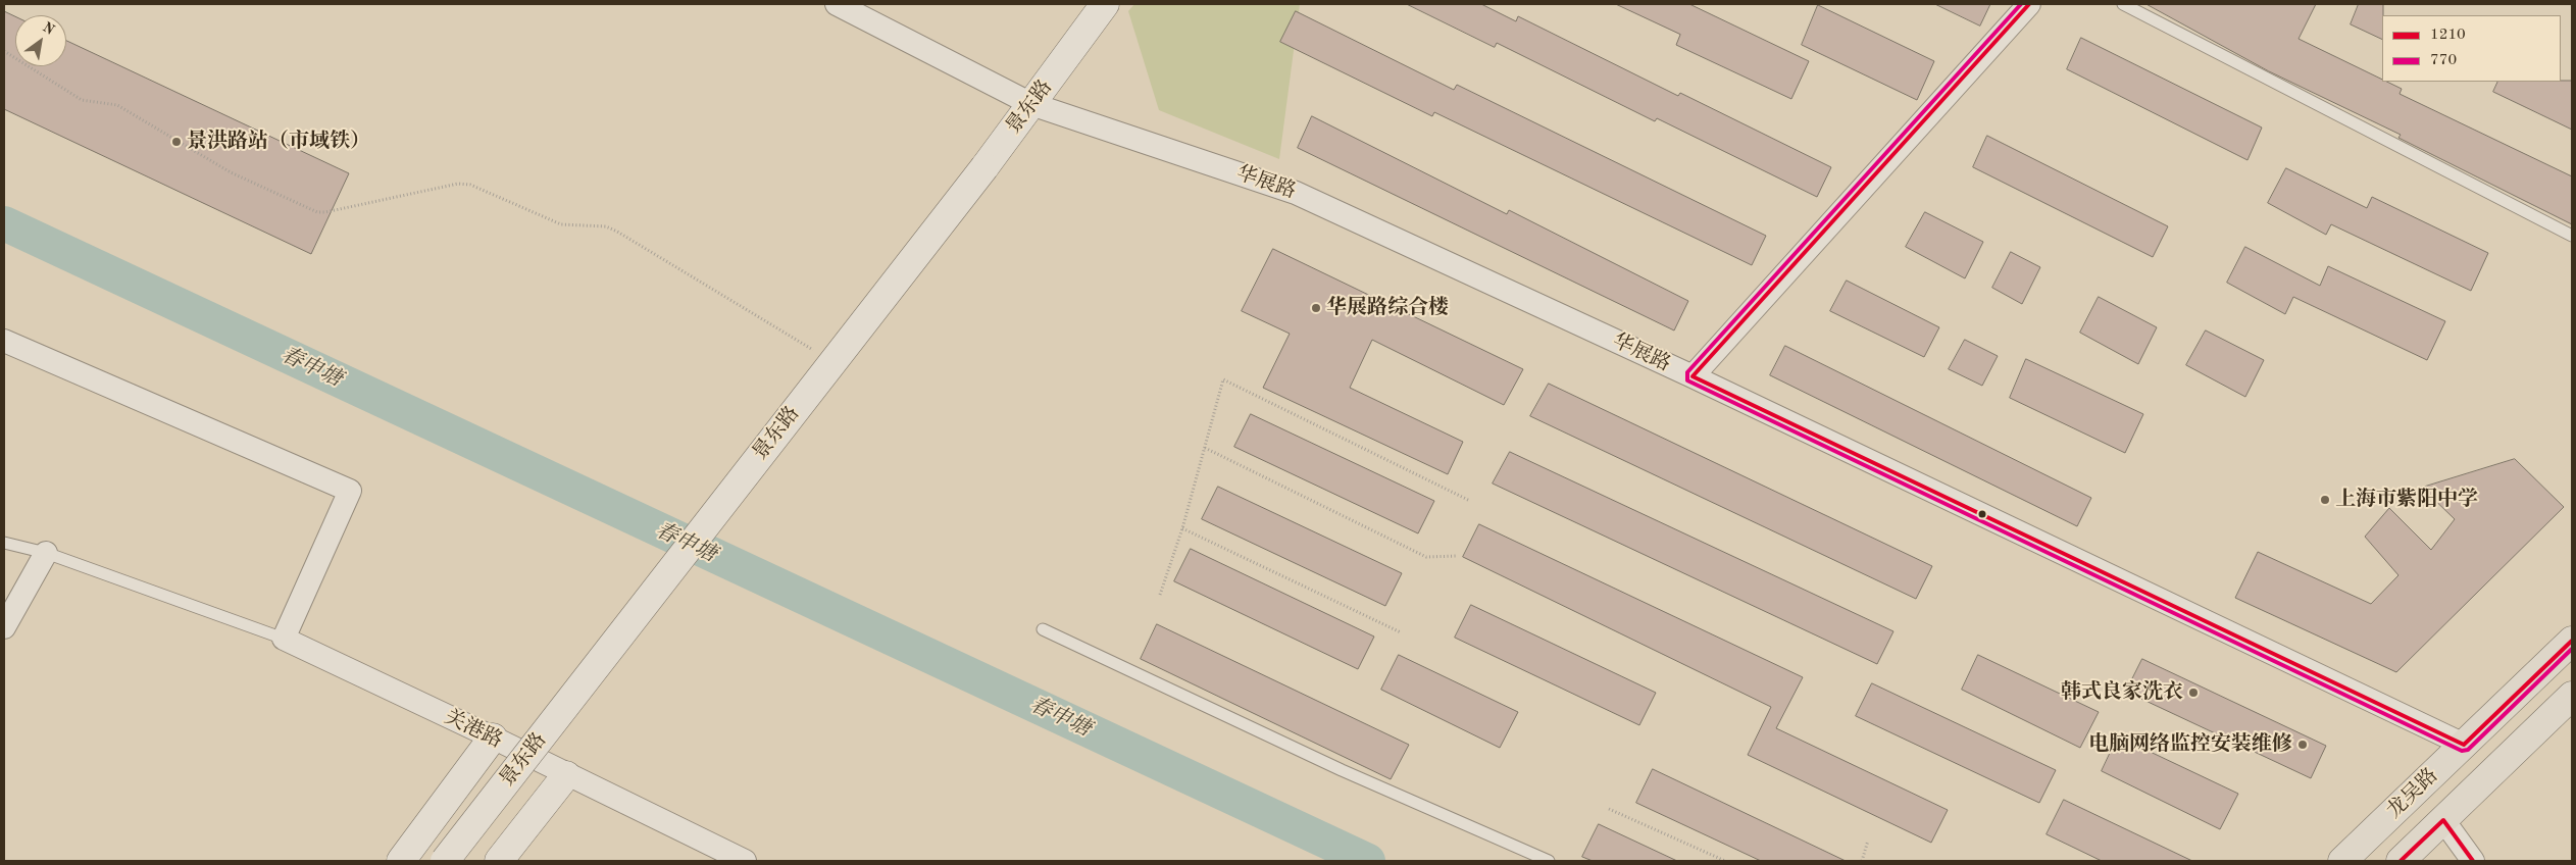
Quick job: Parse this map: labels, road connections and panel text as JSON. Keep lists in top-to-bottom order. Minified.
{"streets":{"main road":["龙吴路"],"street":["景东路","华展路","关港路"]},"crossings":[["景东路","华展路"],["华展路","龙吴路"]],"water":["春申塘"],"places":["景洪路站（市域铁）","华展路综合楼","上海市紫阳中学","韩式良家洗衣","电脑网络监控安装维修"],"lines":["transit line 1210","transit line 770"],"legend":["1210","770"],"north":"top right"}
